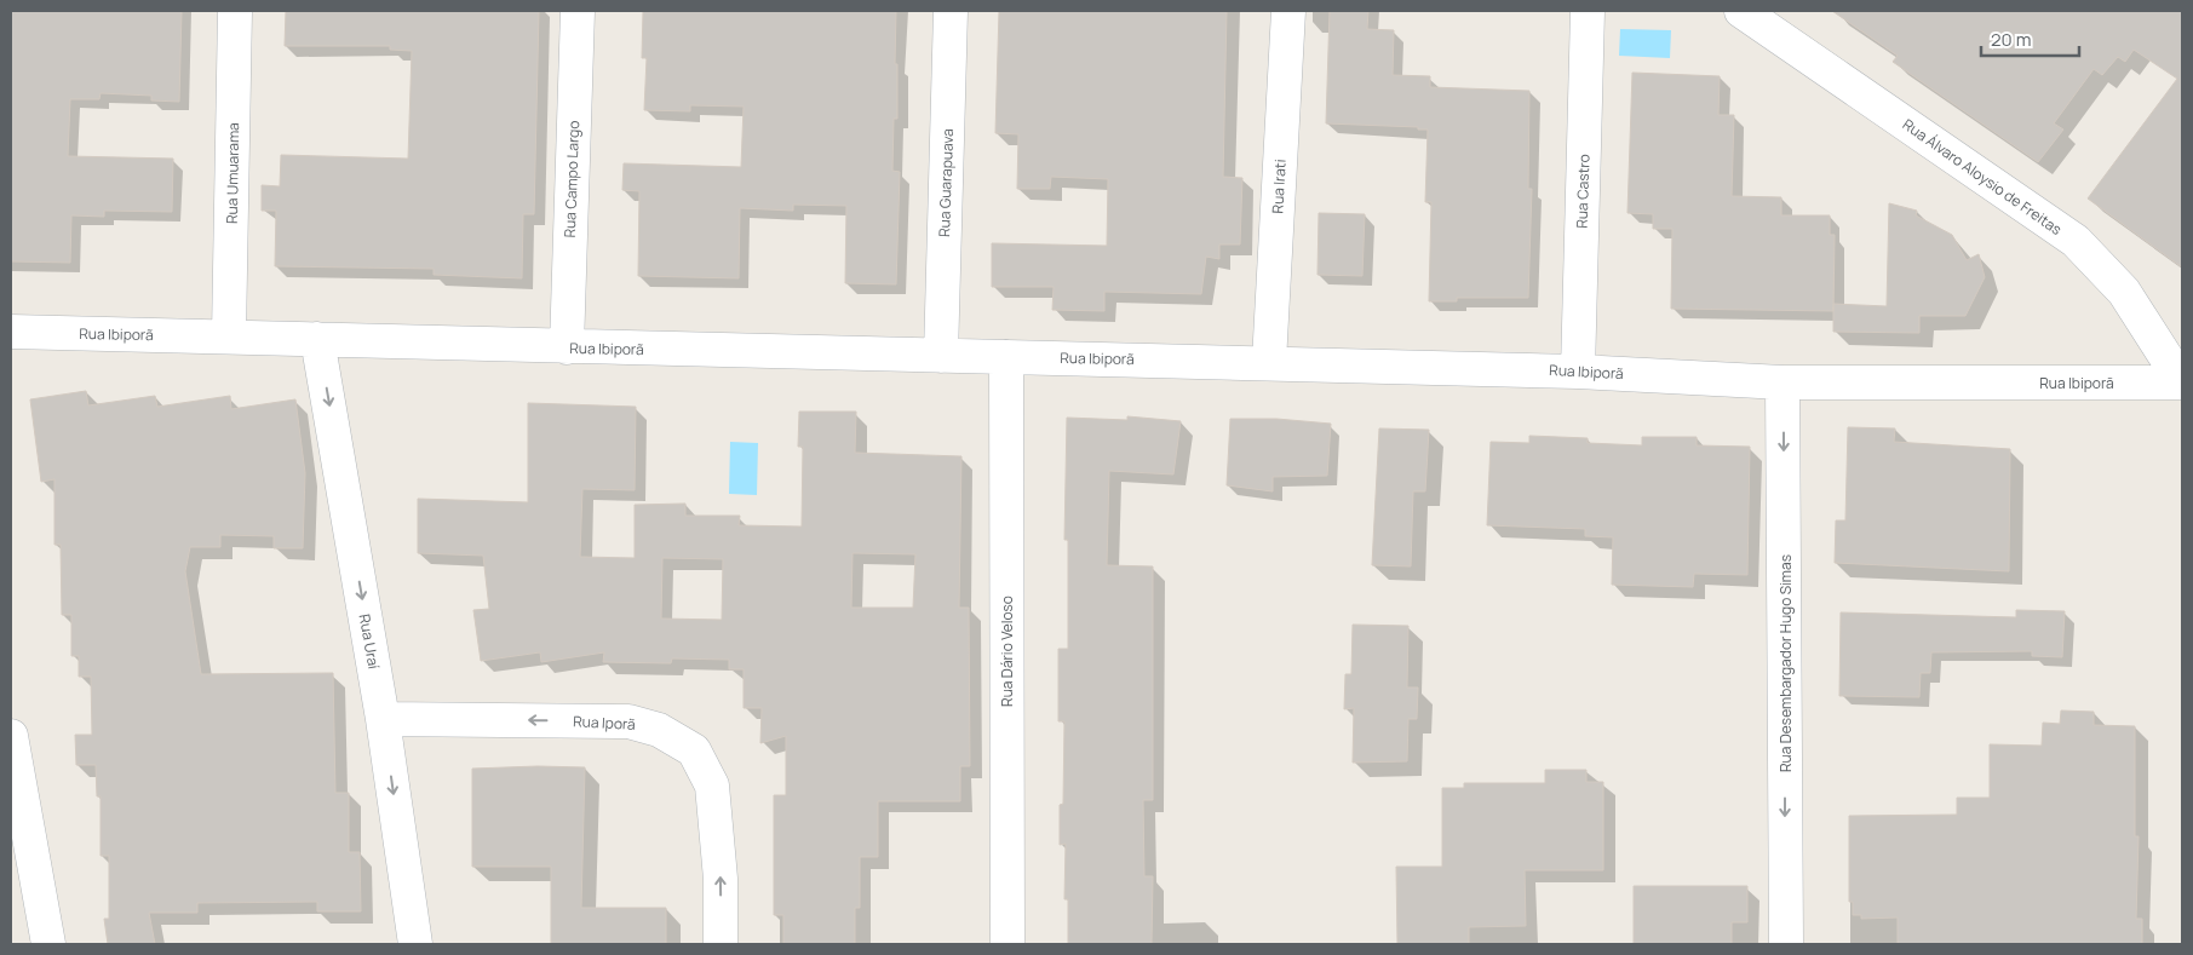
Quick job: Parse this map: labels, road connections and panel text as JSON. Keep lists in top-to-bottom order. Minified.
{"streets":{"street":["Rua Umuarama","Rua Álvaro Aloysio de Freitas","Rua Campo Largo","Rua Guarapuava","Rua Irati","Rua Castro","Rua Ibiporã","Rua Uraí","Rua Dário Veloso","Rua Desembargador Hugo Simas","Rua Iporã"]},"crossings":[["Rua Umuarama","Rua Ibiporã"],["Rua Álvaro Aloysio de Freitas","Rua Ibiporã"],["Rua Campo Largo","Rua Ibiporã"],["Rua Guarapuava","Rua Ibiporã"],["Rua Irati","Rua Ibiporã"],["Rua Castro","Rua Ibiporã"],["Rua Ibiporã","Rua Uraí"],["Rua Ibiporã","Rua Dário Veloso"],["Rua Ibiporã","Rua Desembargador Hugo Simas"],["Rua Uraí","Rua Iporã"]],"one_way":["Rua Uraí","Rua Desembargador Hugo Simas"],"scale_bar":"20 m"}
